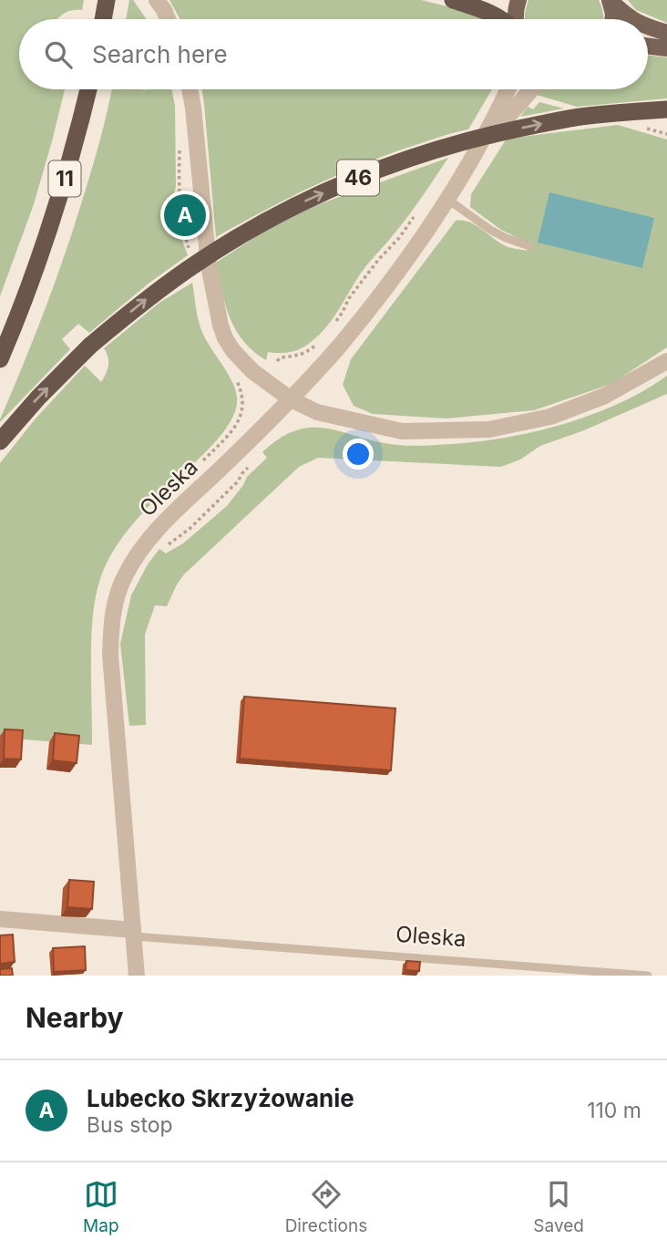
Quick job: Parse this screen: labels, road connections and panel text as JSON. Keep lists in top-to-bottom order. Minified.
{"streets":{"highway":["46","11"],"street":["Oleska"]},"page":{"search":"Search here","pins":"A","heading":"Nearby","list":[{"mark":"A","name":"Lubecko Skrzyżowanie","note":"Bus stop","value":"110 m"}],"nav":["Map","Directions","Saved"]}}
